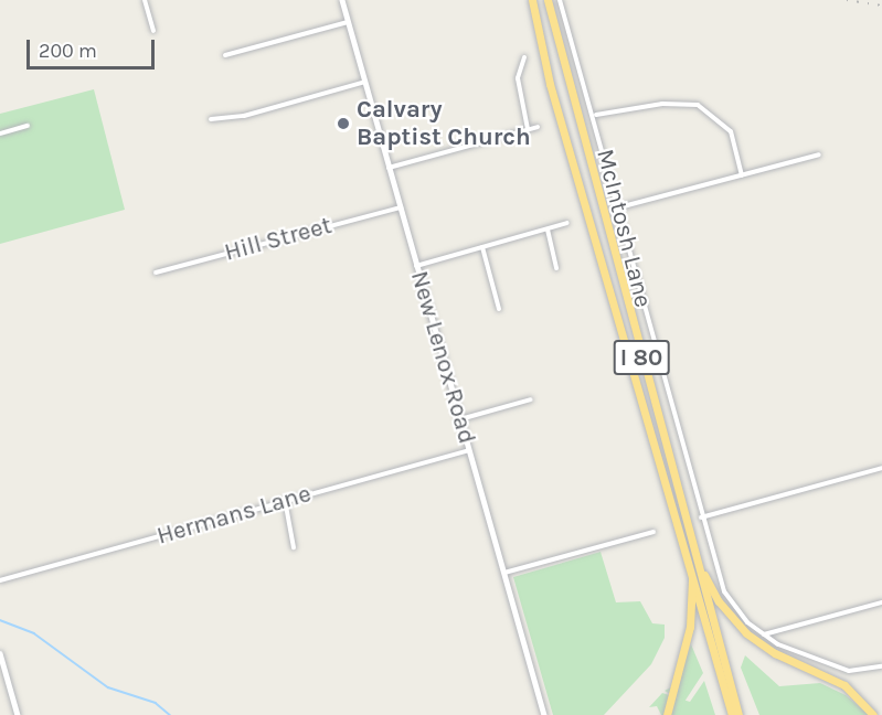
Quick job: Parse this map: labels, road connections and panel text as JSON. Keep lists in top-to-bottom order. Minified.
{"streets":{"highway":["I 80"],"street":["McIntosh Lane","Hill Street","New Lenox Road","Hermans Lane"]},"crossings":[["Hill Street","New Lenox Road"],["New Lenox Road","Hermans Lane"]],"places":["Calvary Baptist Church"],"scale_bar":"200 m"}
